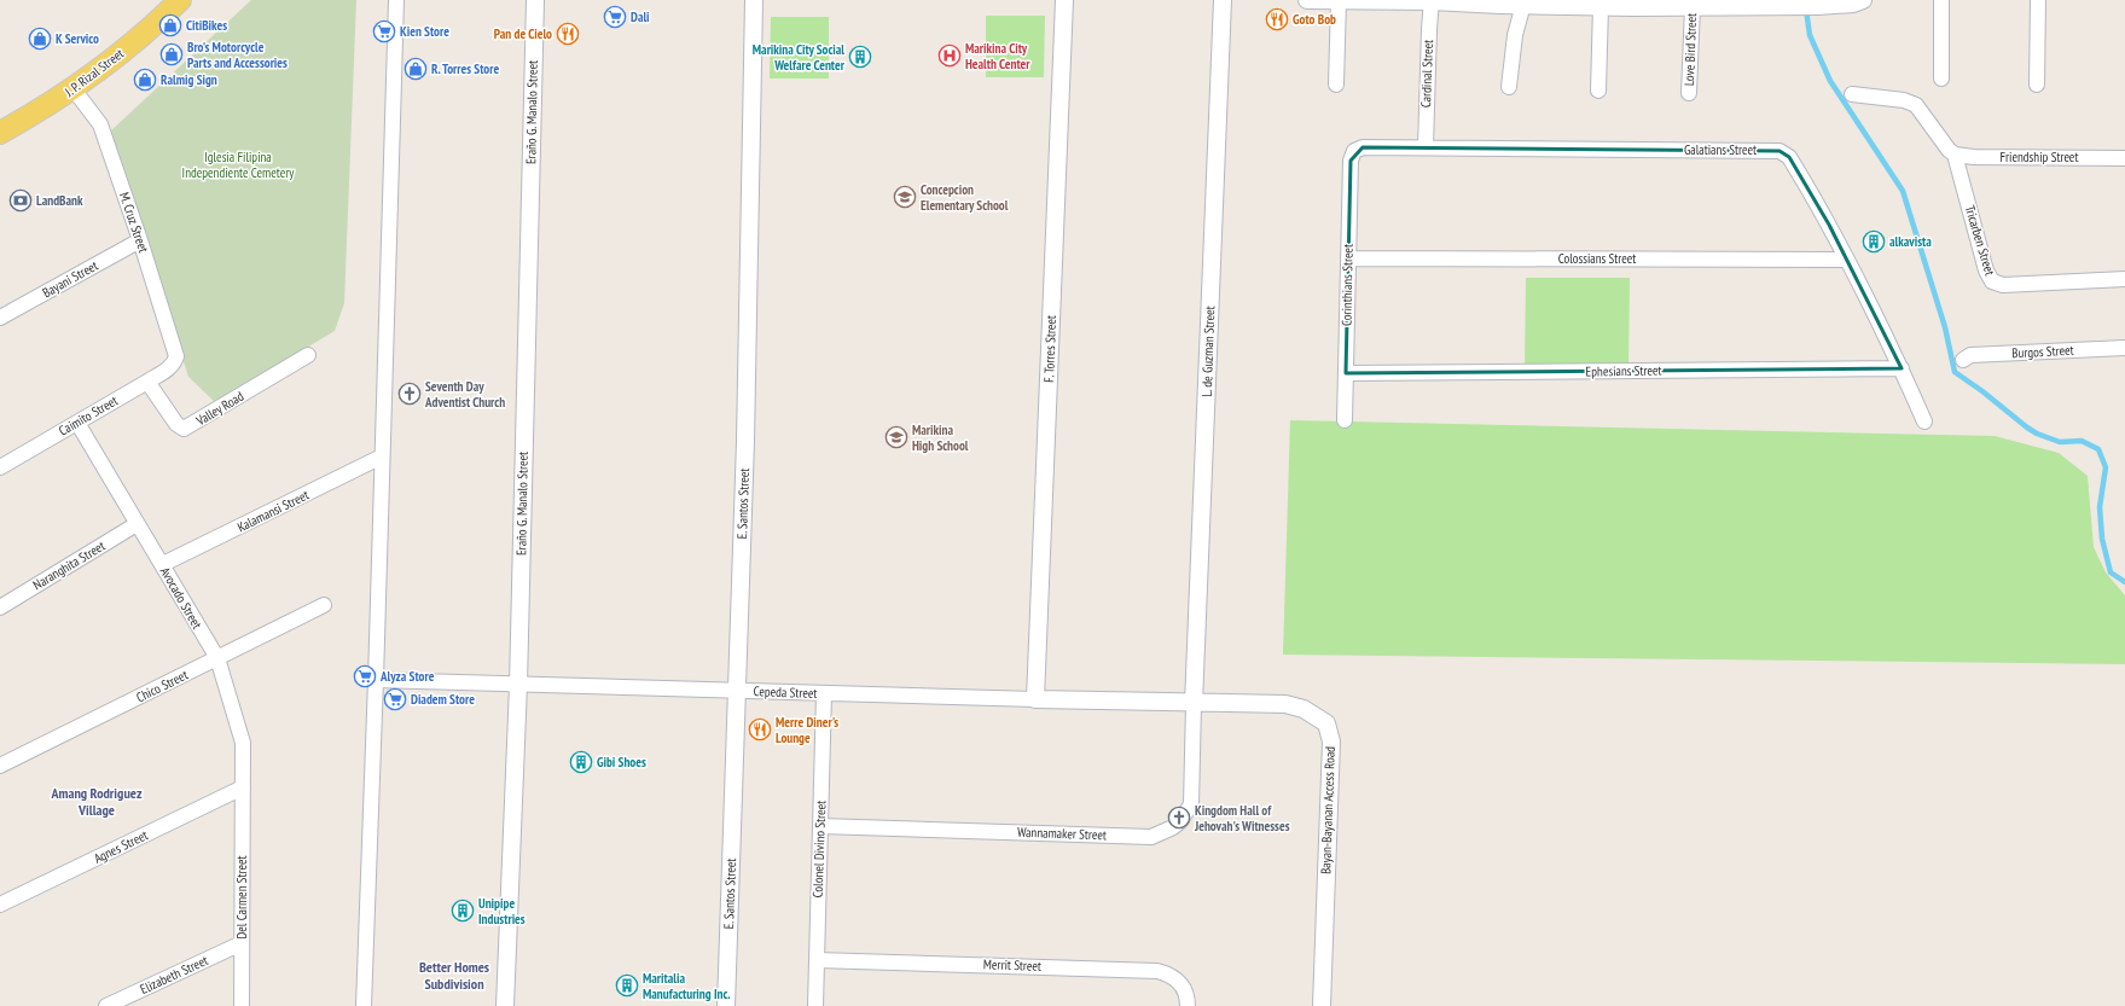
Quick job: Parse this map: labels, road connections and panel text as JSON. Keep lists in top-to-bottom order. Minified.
{"streets":{"main road":["J. P. Rizal Street"],"street":["Love Bird Street","Cardinal Street","Eraño G. Manalo Street","Galatians Street","Friendship Street","M. Cruz Street","Tricarben Street","Colossians Street","Bayani Street","Corinthians Street","F. Torres Street","L. de Guzman Street","Burgos Street","Ephesians Street","Valley Road","Caimito Street","E. Santos Street","Kalamansi Street","Naranghita Street","Avocado Street","Chico Street","Cepeda Street","Bayan-Bayanan Access Road","Wannamaker Street","Agnes Street","Colonel Divino Street","Del Carmen Street","Merrit Street","Elizabeth Street"]},"crossings":[["J. P. Rizal Street","M. Cruz Street"],["Cardinal Street","Galatians Street"],["Eraño G. Manalo Street","Cepeda Street"],["Galatians Street","Colossians Street"],["Galatians Street","Corinthians Street"],["Galatians Street","Ephesians Street"],["Friendship Street","Tricarben Street"],["M. Cruz Street","Bayani Street"],["M. Cruz Street","Caimito Street"],["Colossians Street","Corinthians Street"],["Corinthians Street","Ephesians Street"],["F. Torres Street","Cepeda Street"],["L. de Guzman Street","Cepeda Street"],["L. de Guzman Street","Bayan-Bayanan Access Road"],["L. de Guzman Street","Wannamaker Street"],["Valley Road","Caimito Street"],["Caimito Street","Avocado Street"],["E. Santos Street","Cepeda Street"],["Kalamansi Street","Avocado Street"],["Naranghita Street","Avocado Street"],["Avocado Street","Chico Street"],["Avocado Street","Agnes Street"],["Avocado Street","Del Carmen Street"],["Cepeda Street","Bayan-Bayanan Access Road"],["Cepeda Street","Wannamaker Street"],["Cepeda Street","Colonel Divino Street"],["Bayan-Bayanan Access Road","Wannamaker Street"],["Wannamaker Street","Colonel Divino Street"],["Agnes Street","Del Carmen Street"],["Colonel Divino Street","Merrit Street"],["Del Carmen Street","Elizabeth Street"]],"districts":["Amang Rodriguez Village","Better Homes Subdivision"],"parks":["Iglesia Filipina Independiente Cemetery"],"places":{"supermarket":["Dali","Kien Store","Alyza Store","Diadem Store"],"restaurant":["Goto Bob","Pan de Cielo","Merre Diner's Lounge"],"shop":["CitiBikes","K Servico","Bro's Motorcycle Parts and Accessories","R. Torres Store","Ralmig Sign"],"hospital":["Marikina City Health Center"],"building":["Marikina City Social Welfare Center","alkavista","Gibi Shoes","Unipipe Industries","Maritalia Manufacturing Inc."],"school or university":["Concepcion Elementary School","Marikina High School"],"bank":["LandBank"],"church":["Seventh Day Adventist Church","Kingdom Hall of Jehovah's Witnesses"]}}
